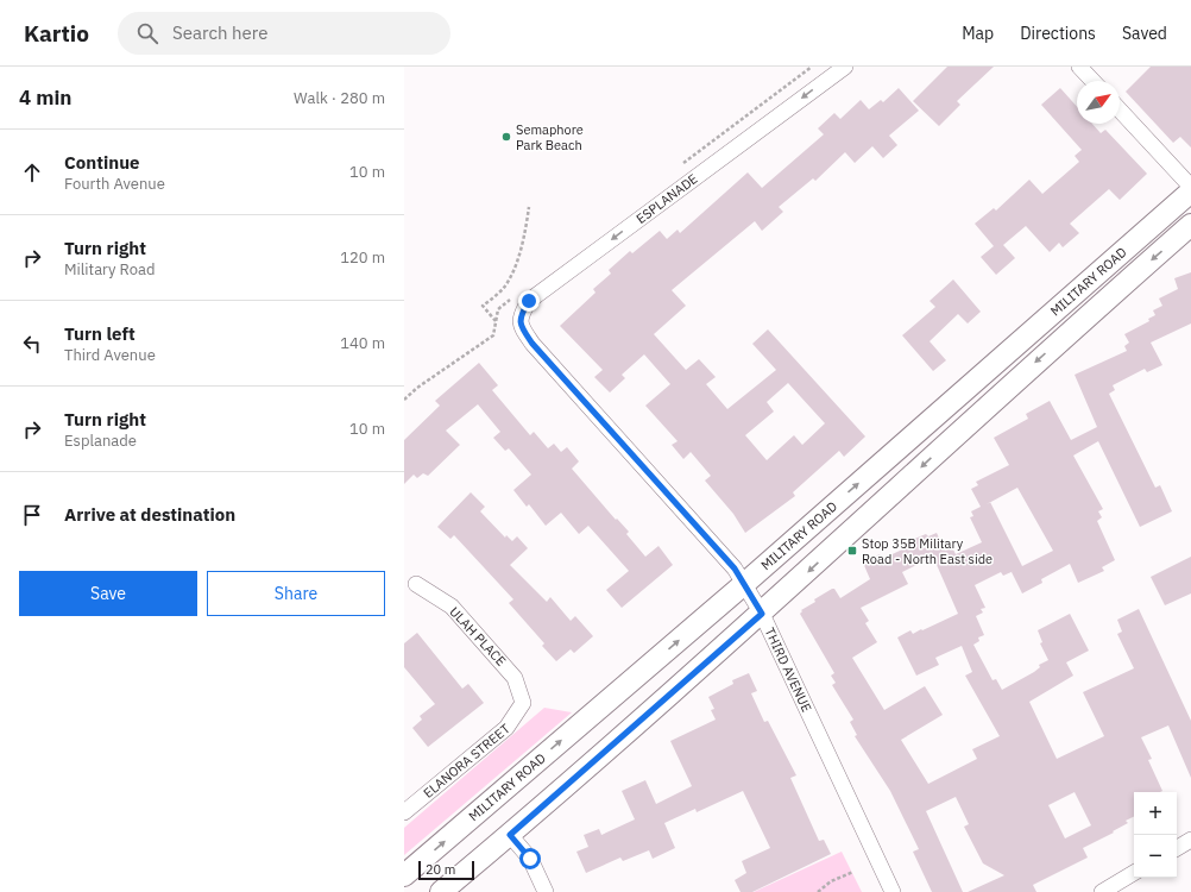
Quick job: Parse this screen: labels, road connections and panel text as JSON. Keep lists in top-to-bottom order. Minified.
{"streets":{"main road":["MILITARY ROAD"],"street":["ESPLANADE","ULAH PLACE","THIRD AVENUE","ELANORA STREET"]},"crossings":[["ESPLANADE","THIRD AVENUE"],["MILITARY ROAD","THIRD AVENUE"],["ULAH PLACE","ELANORA STREET"]],"one_way":["ESPLANADE"],"places":{"other":["Semaphore Park Beach"],"transit":["Stop 35B Military Road - North East side"]},"scale_bar":"20 m","north":"top right","page":{"header":"Kartio","search":"Search here","nav":["Map","Directions","Saved"],"heading":["4 min","Walk · 280 m"],"list":[["Continue","Fourth Avenue","10 m"],["Turn right","Military Road","120 m"],["Turn left","Third Avenue","140 m"],["Turn right","Esplanade","10 m"],"Arrive at destination"],"buttons":["Save","Share"],"map_buttons":["+","−"],"scale":"20 m"}}
